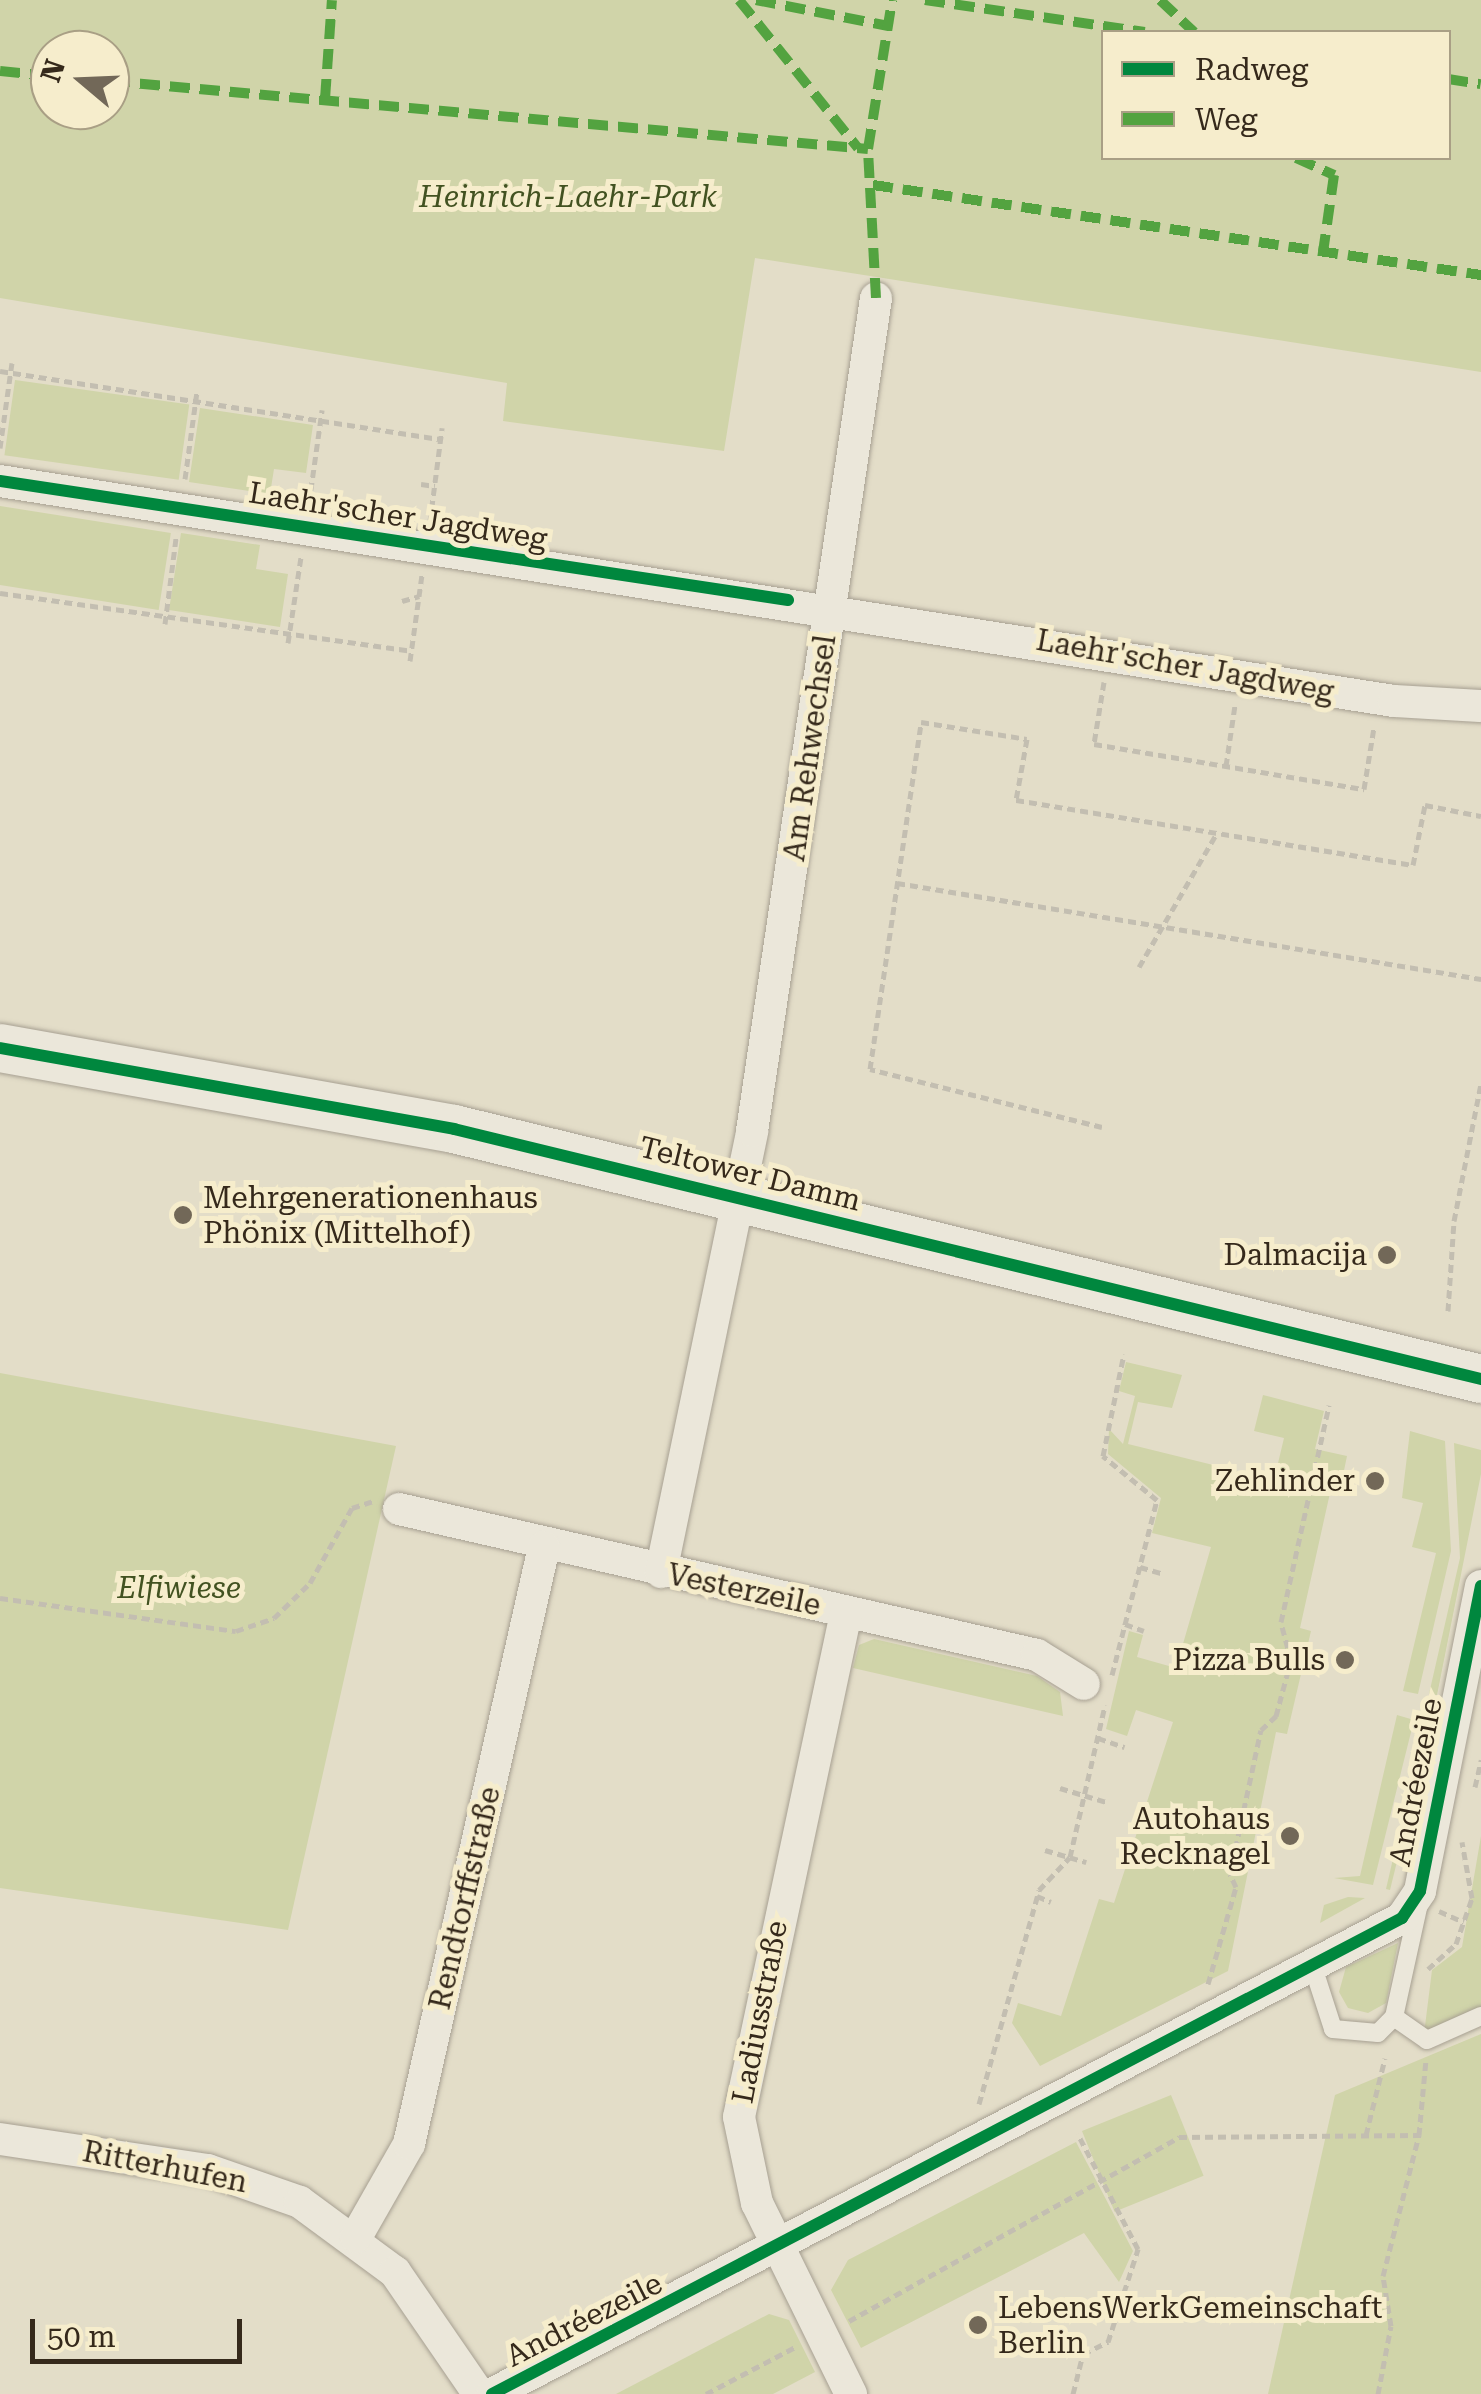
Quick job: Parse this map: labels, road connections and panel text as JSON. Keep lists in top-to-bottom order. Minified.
{"streets":{"main road":["Teltower Damm"],"street":["Laehr'scher Jagdweg","Am Rehwechsel","Vesterzeile","Andréezeile","Rendtorffstraße","Ladiusstraße","Ritterhufen"]},"crossings":[["Laehr'scher Jagdweg","Am Rehwechsel"],["Am Rehwechsel","Teltower Damm"],["Vesterzeile","Rendtorffstraße"],["Vesterzeile","Ladiusstraße"],["Andréezeile","Ladiusstraße"],["Rendtorffstraße","Ritterhufen"]],"parks":["Heinrich-Laehr-Park","Elfiwiese"],"places":["Mehrgenerationenhaus Phönix (Mittelhof)","Dalmacija","Zehlinder","Pizza Bulls","Autohaus Recknagel","LebensWerkGemeinschaft Berlin"],"legend":["Radweg","Weg"],"scale_bar":"50 m","north":"left"}
